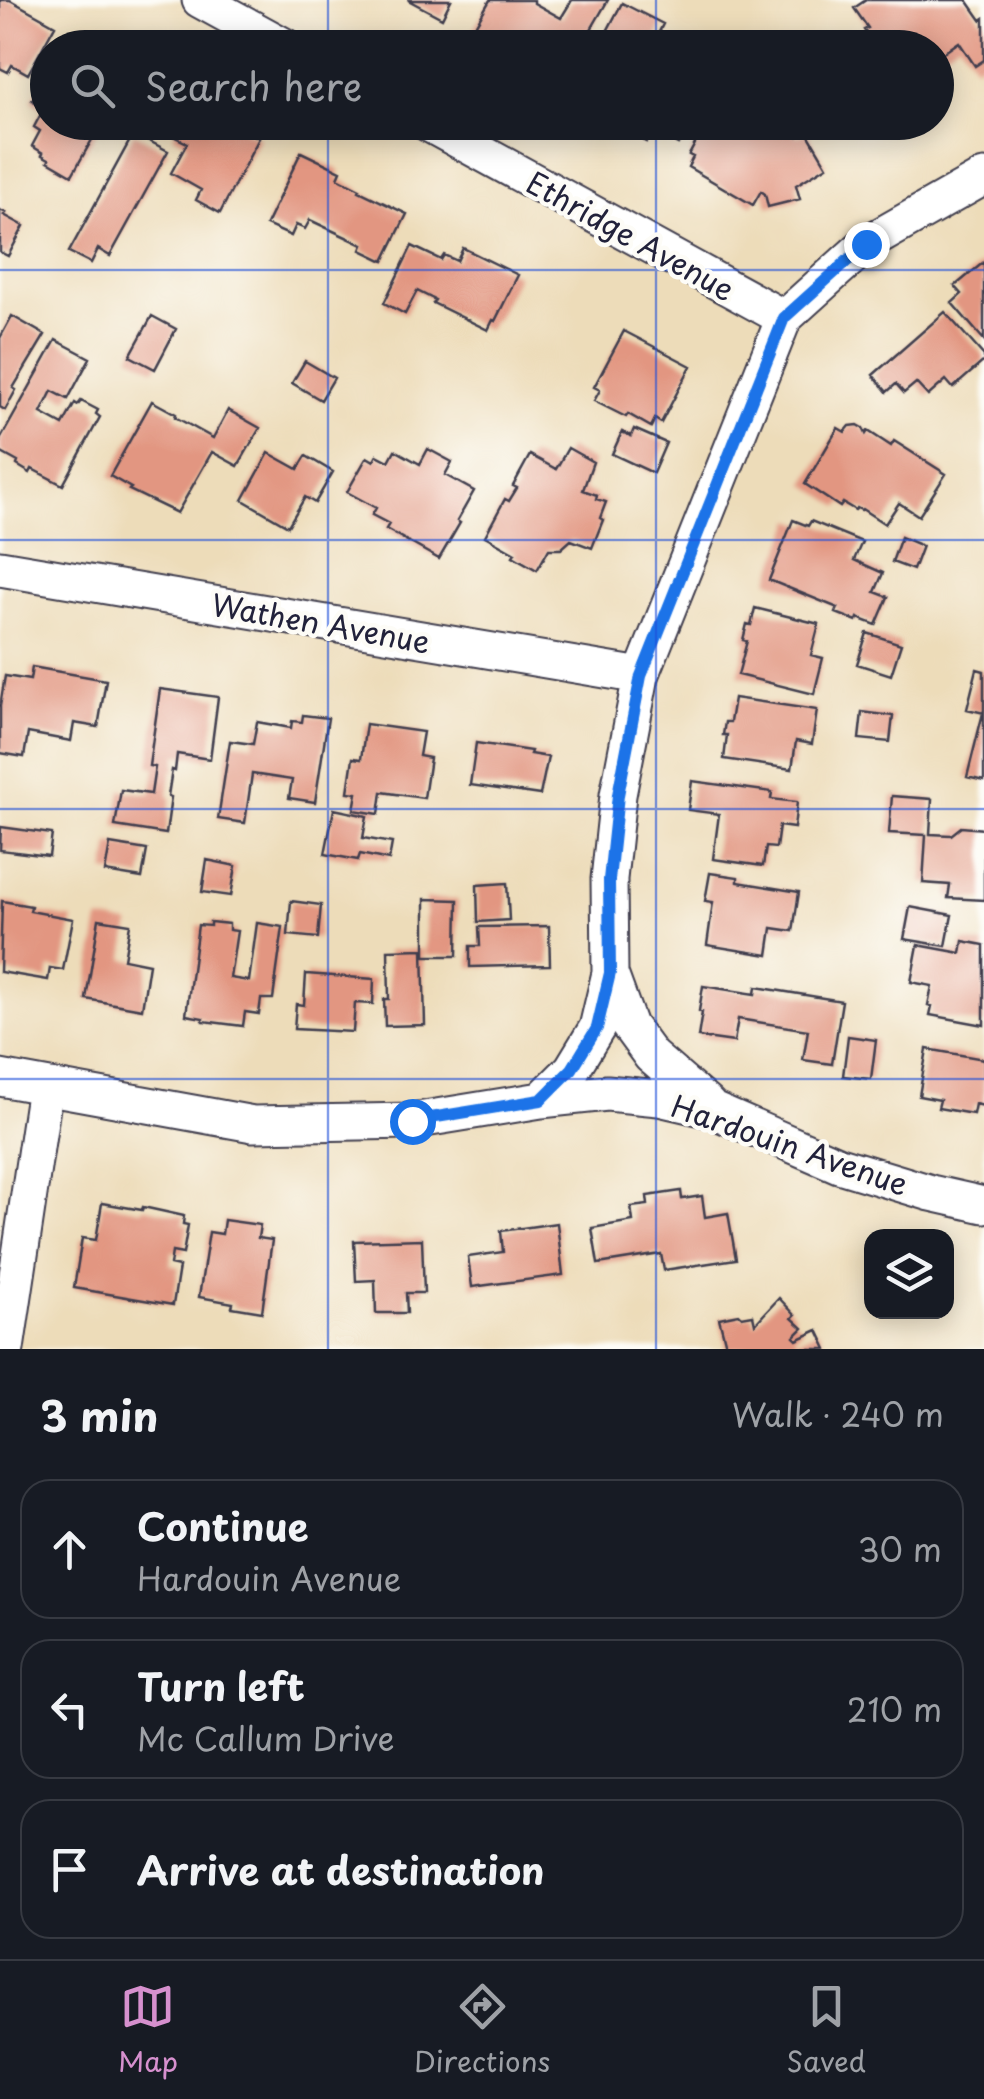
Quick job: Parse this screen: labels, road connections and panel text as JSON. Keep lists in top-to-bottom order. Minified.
{"streets":{"street":["Ethridge Avenue","Wathen Avenue","Hardouin Avenue"]},"page":{"search":"Search here","heading":["3 min","Walk · 240 m"],"list":[["Continue","Hardouin Avenue","30 m"],["Turn left","Mc Callum Drive","210 m"],"Arrive at destination"],"nav":["Map","Directions","Saved"]}}
